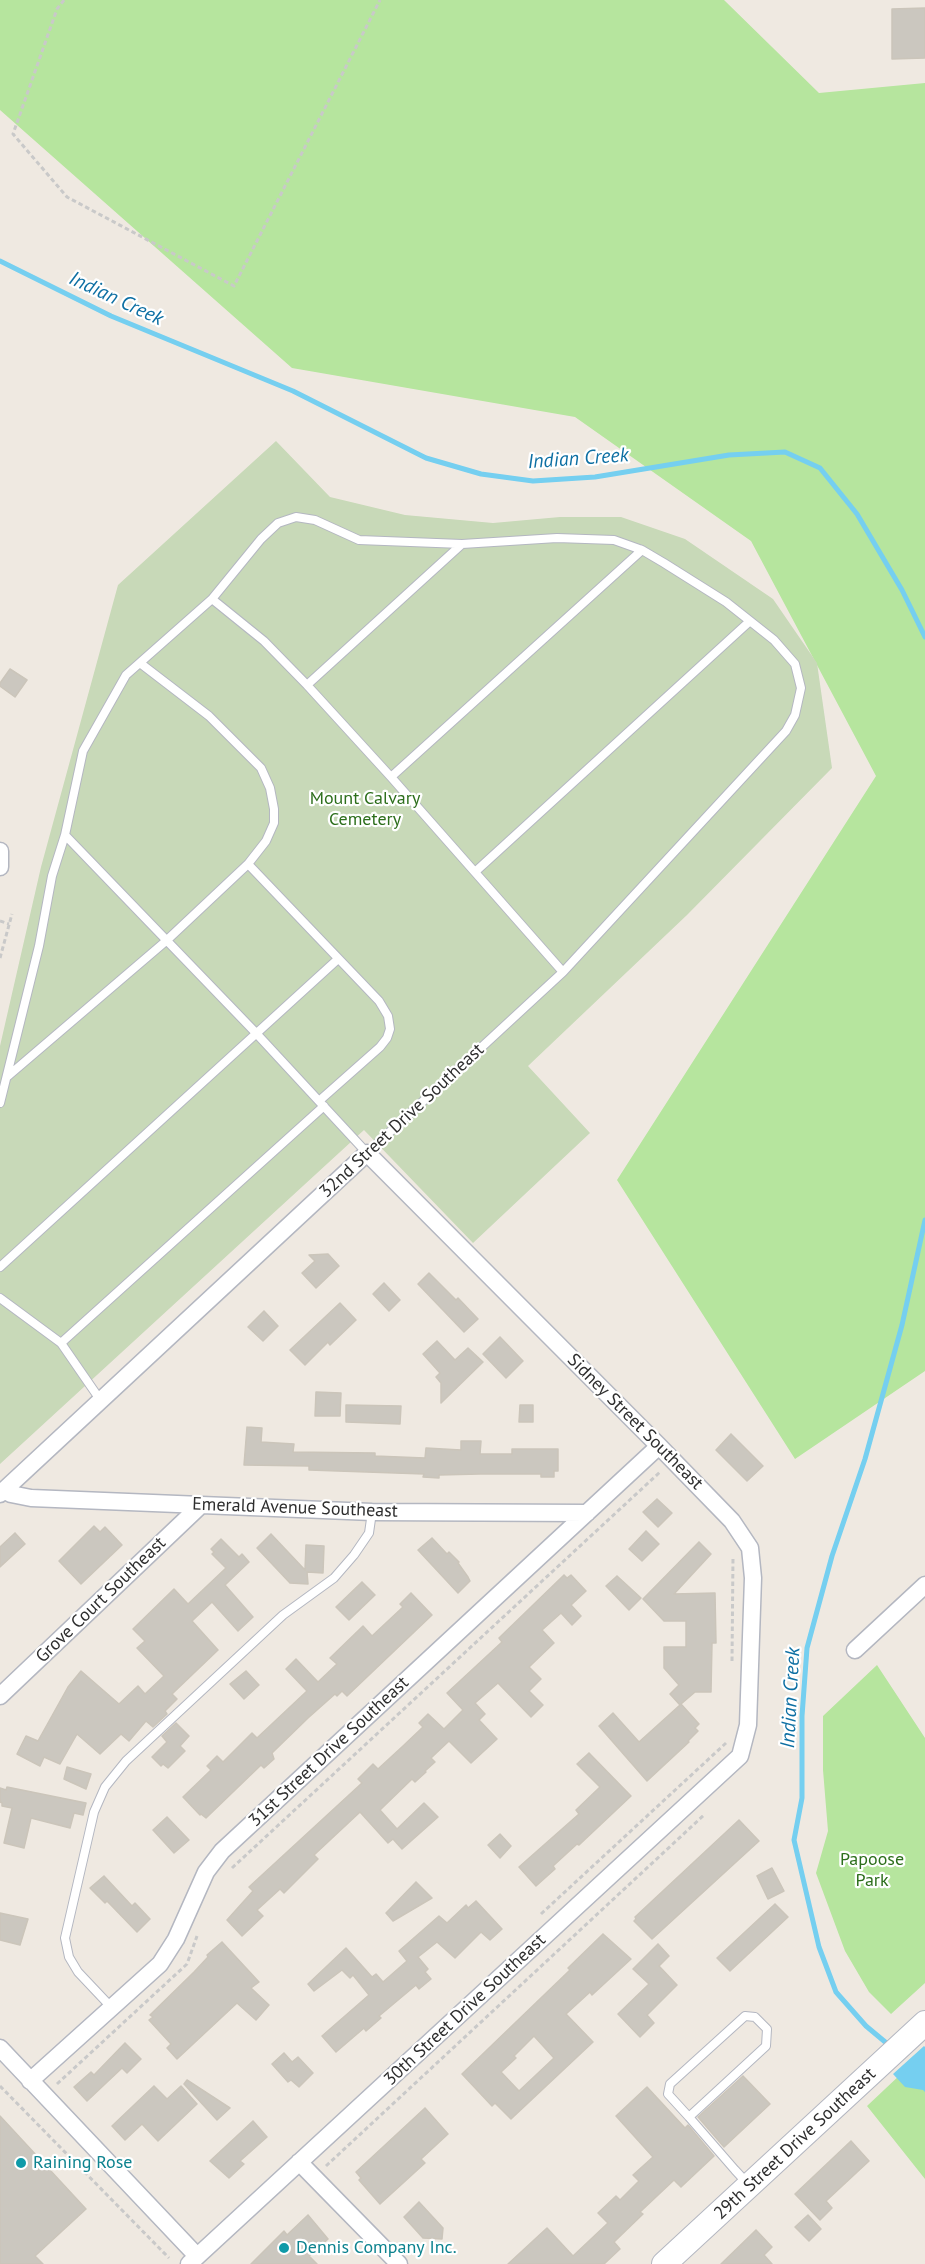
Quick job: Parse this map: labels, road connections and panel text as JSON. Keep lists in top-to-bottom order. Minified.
{"streets":{"main road":["29th Street Drive Southeast"],"street":["32nd Street Drive Southeast","Sidney Street Southeast","Emerald Avenue Southeast","Grove Court Southeast","31st Street Drive Southeast","30th Street Drive Southeast"]},"crossings":[["32nd Street Drive Southeast","Sidney Street Southeast"],["32nd Street Drive Southeast","Emerald Avenue Southeast"],["Sidney Street Southeast","31st Street Drive Southeast"],["Sidney Street Southeast","30th Street Drive Southeast"],["Emerald Avenue Southeast","Grove Court Southeast"],["Emerald Avenue Southeast","31st Street Drive Southeast"]],"water":["Indian Creek"],"parks":["Mount Calvary Cemetery","Papoose Park"],"places":["Raining Rose","Dennis Company Inc."]}
